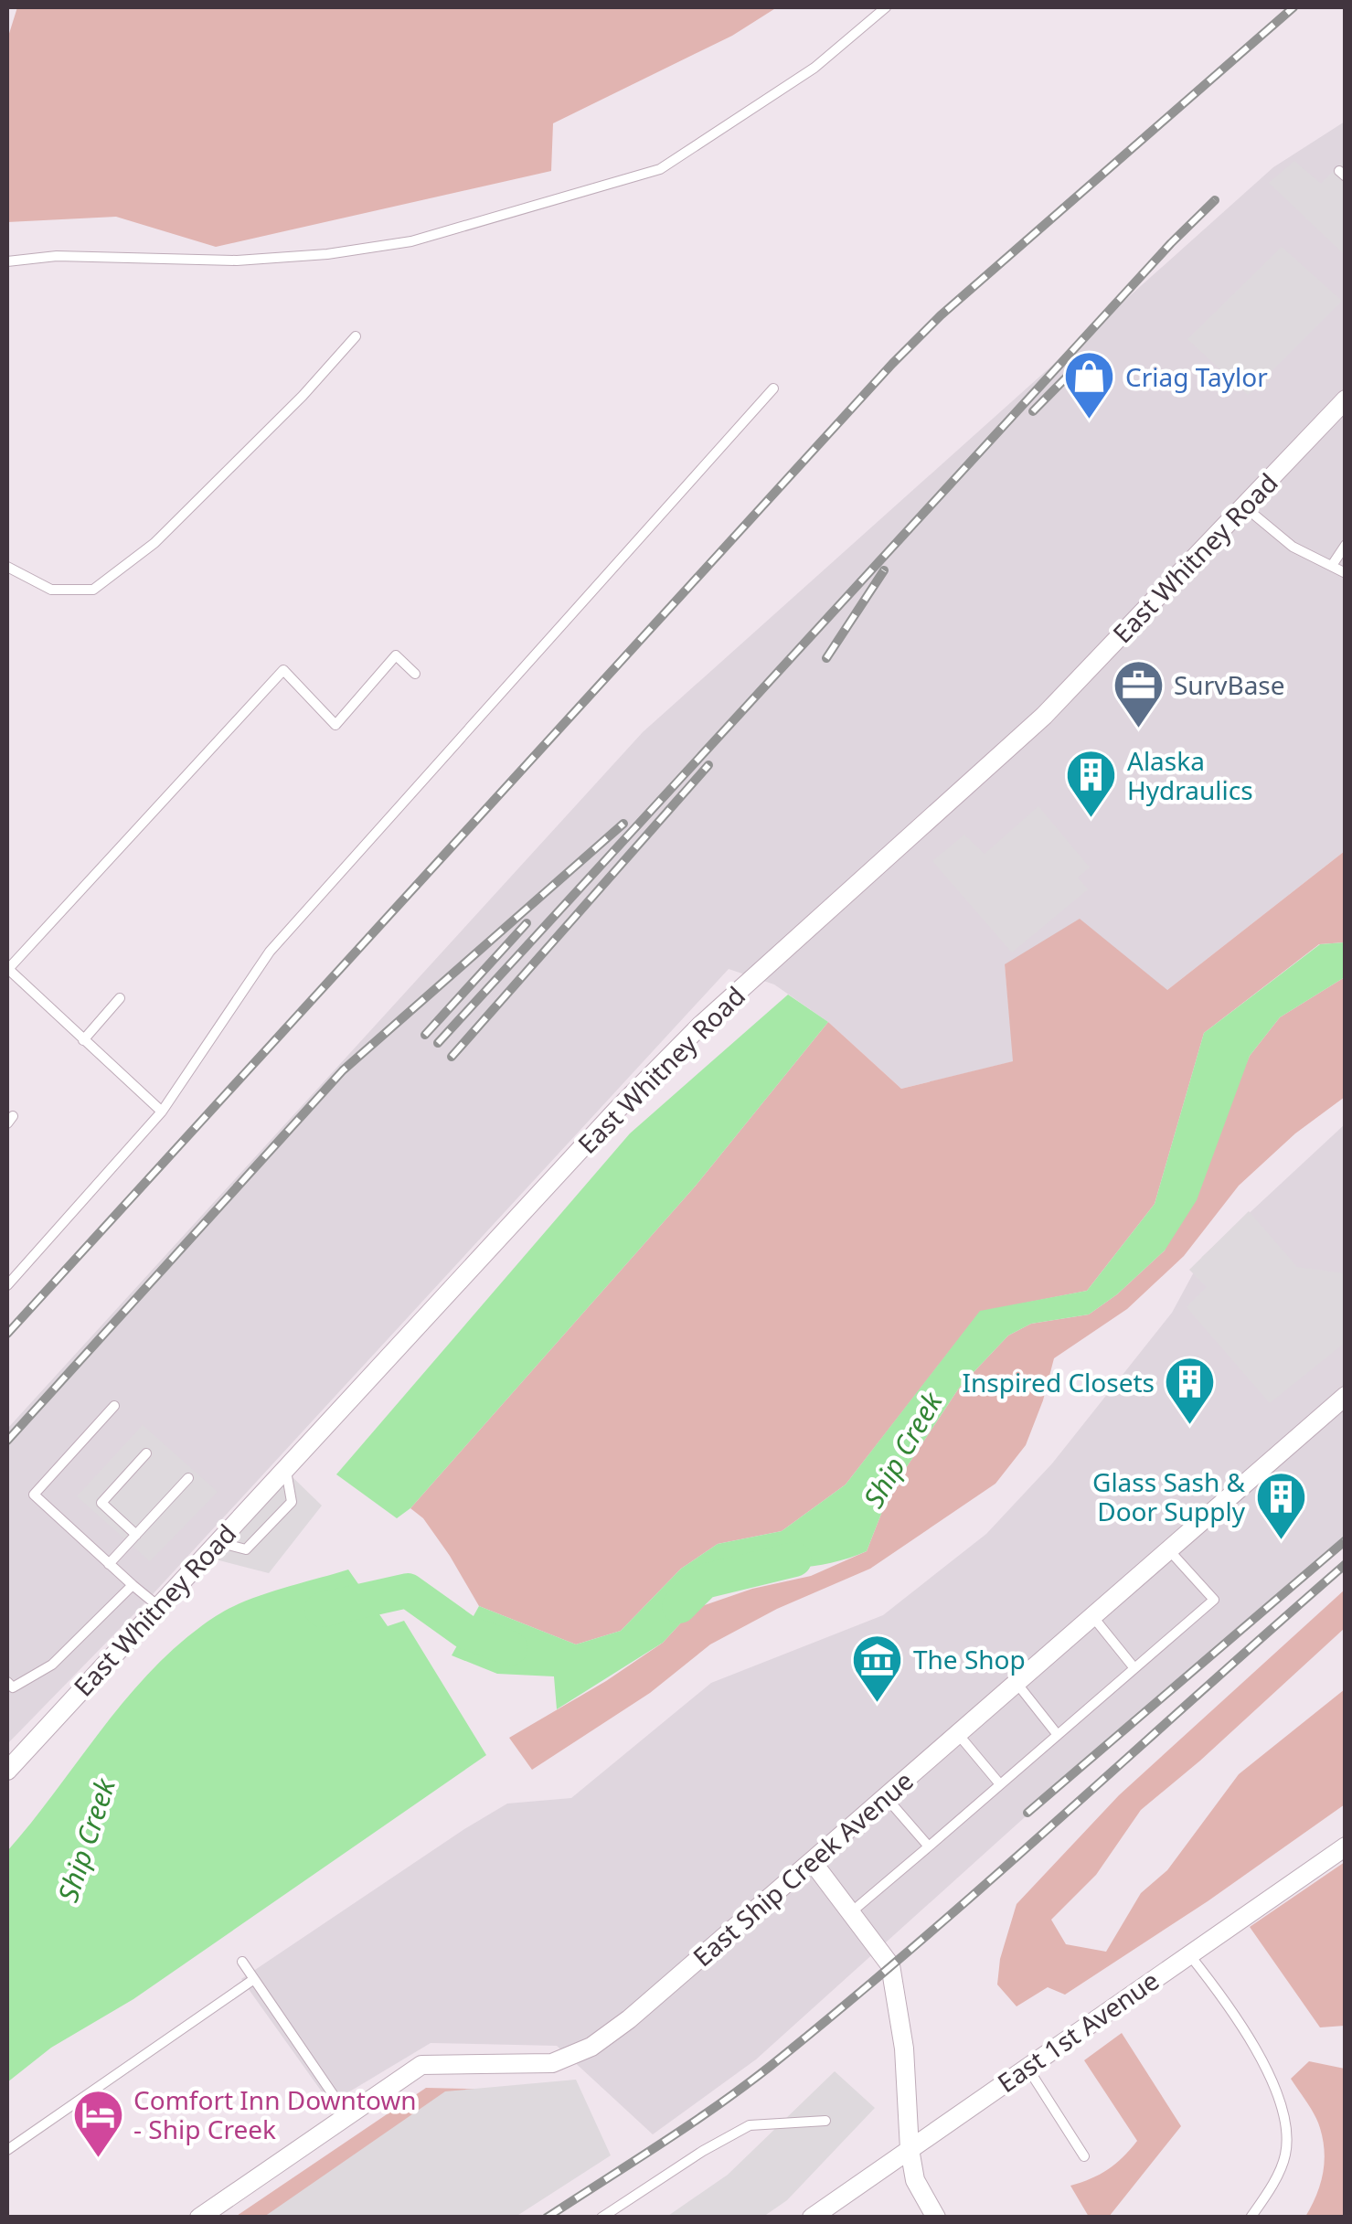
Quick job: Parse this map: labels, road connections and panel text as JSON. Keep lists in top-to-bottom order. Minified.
{"streets":{"street":["East Whitney Road","East Ship Creek Avenue","East 1st Avenue"]},"water":["Ship Creek"],"places":{"shop":["Criag Taylor"],"office":["SurvBase"],"building":["Alaska Hydraulics","Inspired Closets","Glass Sash & Door Supply"],"museum":["The Shop"],"hotel":["Comfort Inn Downtown - Ship Creek"]}}
